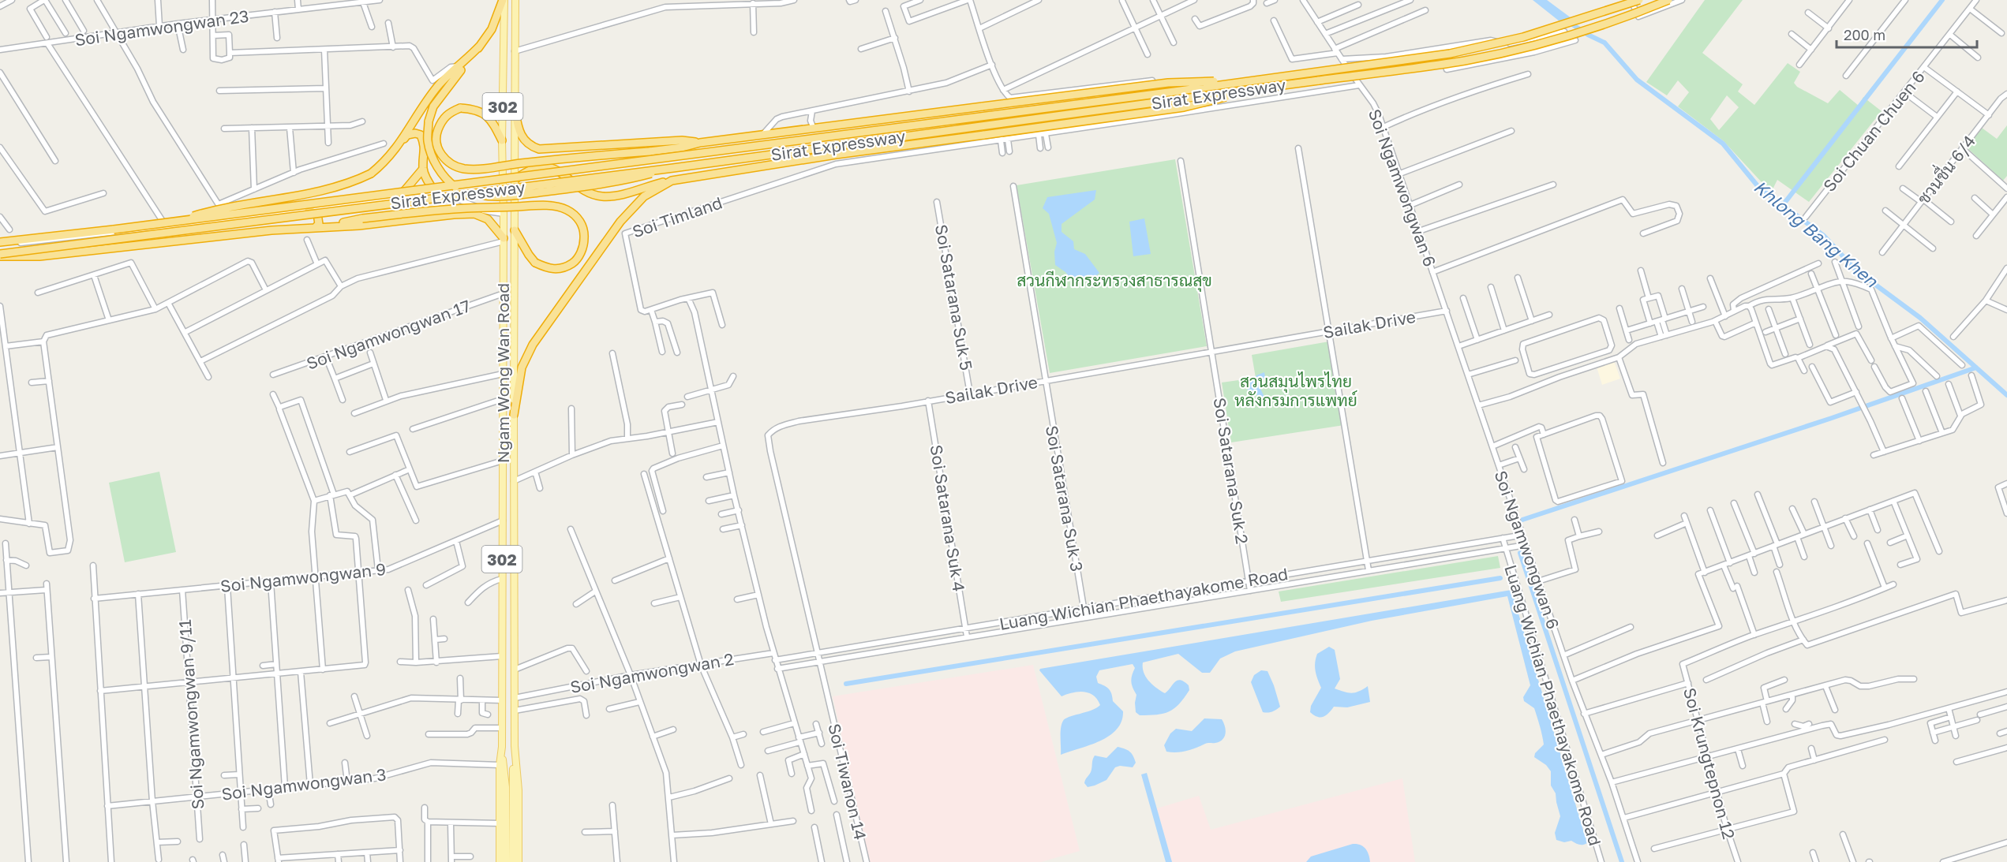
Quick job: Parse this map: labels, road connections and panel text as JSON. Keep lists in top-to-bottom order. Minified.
{"streets":{"highway":["Sirat Expressway"],"main road":["302","Ngam Wong Wan Road"],"street":["Soi Ngamwongwan 23","Soi Chuan Chuen 6","ชวนชื่น 6/4","Soi Ngamwongwan 6","Soi Timland","Soi Satarana Suk 5","Sailak Drive","Soi Ngamwongwan 17","Soi Satarana Suk 2","Soi Satarana Suk 3","Soi Satarana Suk 4","Soi Ngamwongwan 9","Luang Wichian Phaethayakome Road","Soi Ngamwongwan 2","Soi Ngamwongwan 9/11","Soi Krungtepnon 12","Soi Tiwanon 14","Soi Ngamwongwan 3"]},"crossings":[["Soi Ngamwongwan 6","Sailak Drive"],["Soi Satarana Suk 5","Sailak Drive"],["Sailak Drive","Soi Satarana Suk 2"],["Sailak Drive","Soi Satarana Suk 3"],["Sailak Drive","Soi Satarana Suk 4"],["Sailak Drive","Luang Wichian Phaethayakome Road"],["Sailak Drive","Soi Tiwanon 14"],["Soi Ngamwongwan 17","Ngam Wong Wan Road"],["Ngam Wong Wan Road","Soi Ngamwongwan 9"],["Ngam Wong Wan Road","Soi Ngamwongwan 2"],["Ngam Wong Wan Road","Soi Ngamwongwan 3"],["Soi Satarana Suk 2","Luang Wichian Phaethayakome Road"],["Soi Satarana Suk 3","Luang Wichian Phaethayakome Road"],["Soi Satarana Suk 4","Luang Wichian Phaethayakome Road"],["Soi Ngamwongwan 9","Soi Ngamwongwan 9/11"],["Luang Wichian Phaethayakome Road","Soi Tiwanon 14"],["Soi Ngamwongwan 9/11","Soi Ngamwongwan 3"]],"water":["Khlong Bang Khen"],"parks":["สวนกีฬากระทรวงสาธารณสุข","สวนสมุนไพรไทย หลังกรมการแพทย์"],"scale_bar":"200 m"}
